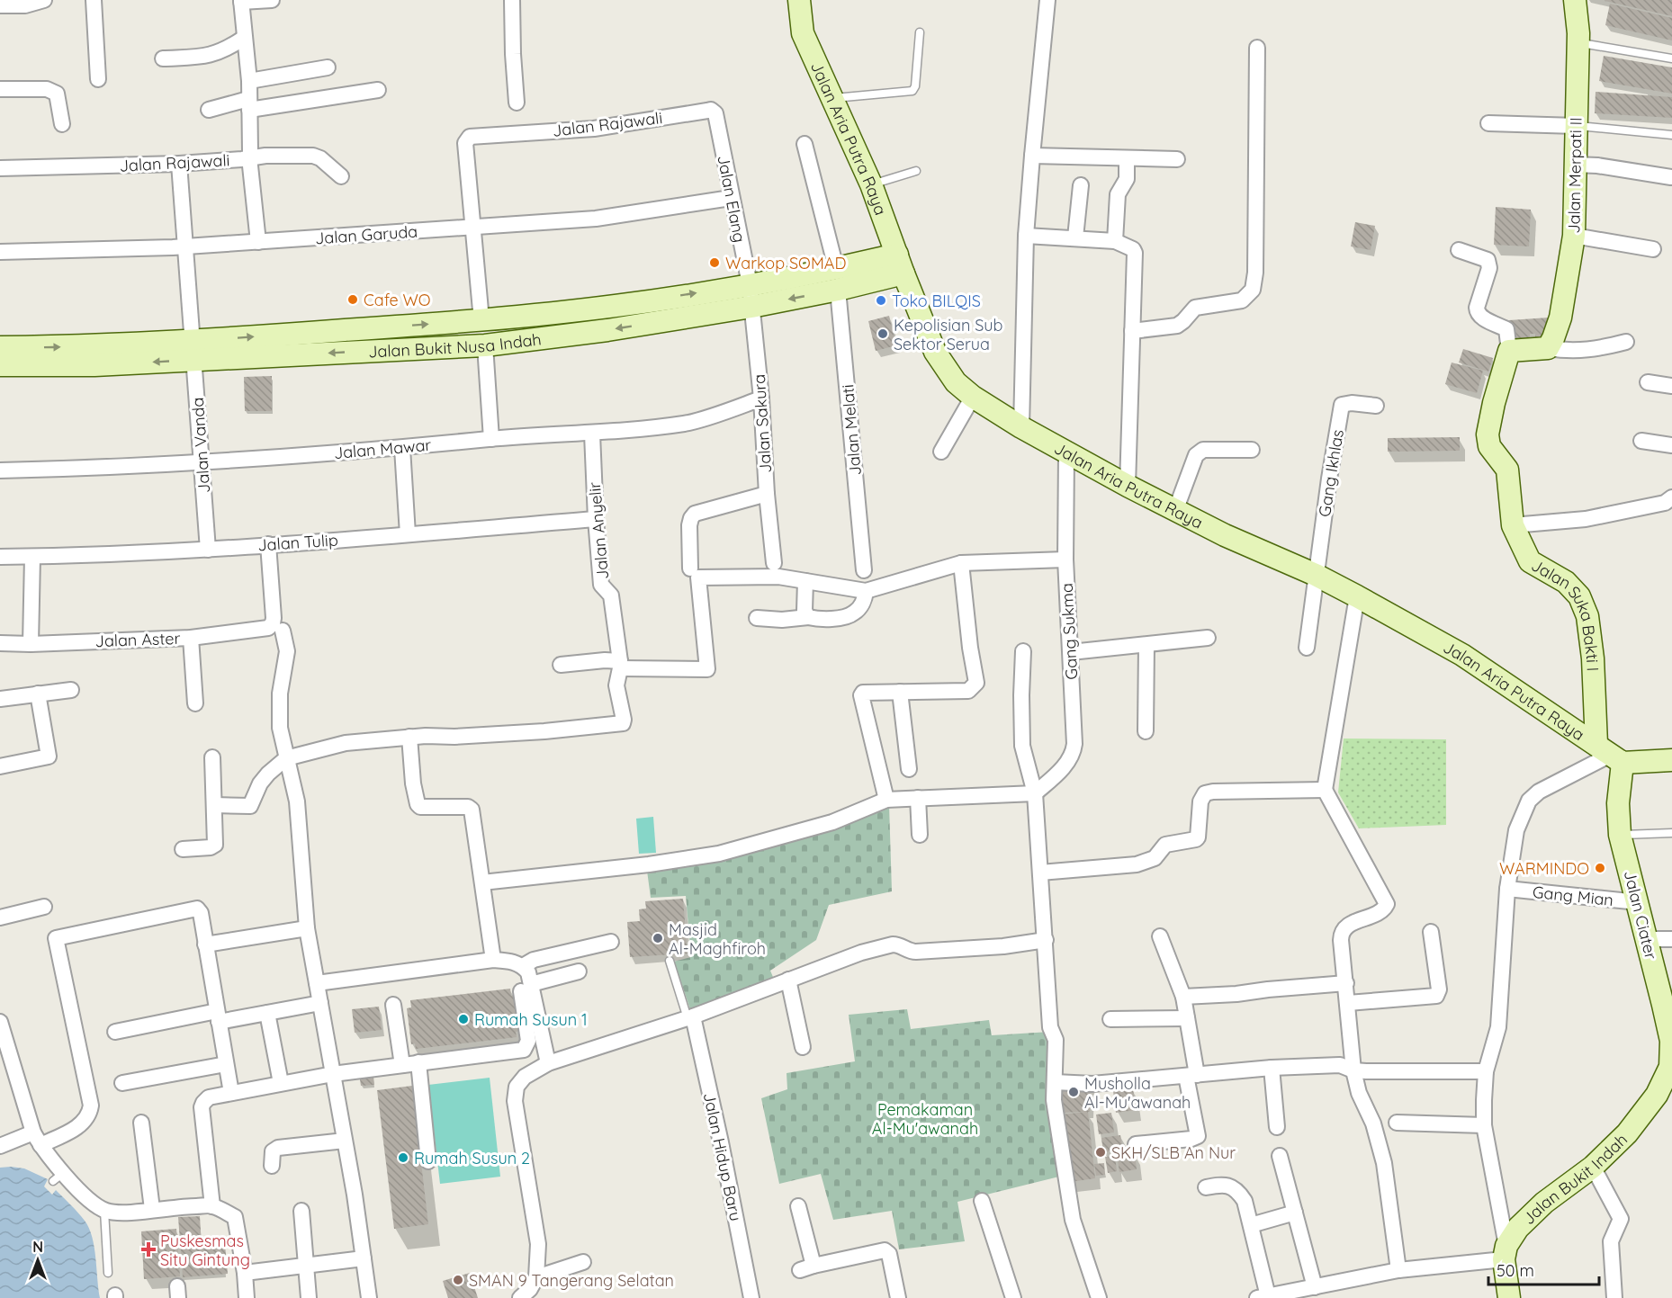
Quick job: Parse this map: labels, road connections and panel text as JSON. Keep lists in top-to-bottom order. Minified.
{"streets":{"street":["Jalan Rajawali","Jalan Aria Putra Raya","Jalan Merpati II","Jalan Elang","Jalan Garuda","Jalan Bukit Nusa Indah","Jalan Sakura","Jalan Melati","Jalan Vanda","Jalan Mawar","Gang Ikhlas","Jalan Anyelir","Jalan Tulip","Jalan Suka Bakti I","Gang Sukma","Jalan Aster","Gang Mian","Jalan Ciater","Jalan Hidup Baru","Jalan Bukit Indah"]},"crossings":[["Jalan Rajawali","Jalan Elang"],["Jalan Rajawali","Jalan Garuda"],["Jalan Rajawali","Jalan Vanda"],["Jalan Aria Putra Raya","Jalan Bukit Nusa Indah"],["Jalan Aria Putra Raya","Gang Ikhlas"],["Jalan Aria Putra Raya","Jalan Suka Bakti I"],["Jalan Aria Putra Raya","Gang Sukma"],["Jalan Aria Putra Raya","Jalan Ciater"],["Jalan Elang","Jalan Garuda"],["Jalan Elang","Jalan Bukit Nusa Indah"],["Jalan Elang","Jalan Sakura"],["Jalan Garuda","Jalan Vanda"],["Jalan Bukit Nusa Indah","Jalan Sakura"],["Jalan Bukit Nusa Indah","Jalan Melati"],["Jalan Bukit Nusa Indah","Jalan Vanda"],["Jalan Sakura","Jalan Mawar"],["Jalan Vanda","Jalan Mawar"],["Jalan Vanda","Jalan Tulip"],["Jalan Mawar","Jalan Anyelir"],["Jalan Anyelir","Jalan Tulip"],["Jalan Suka Bakti I","Jalan Ciater"],["Gang Mian","Jalan Ciater"],["Jalan Ciater","Jalan Bukit Indah"]],"parks":["Pemakaman Al-Mu'awanah"],"places":{"other":["Warkop SOMAD","Cafe WO","Toko BILQIS","Kepolisian Sub Sektor Serua","WARMINDO","Masjid Al-Maghfiroh","Rumah Susun 1","Musholla Al-Mu'awanah","SKH/SLB An Nur","Rumah Susun 2","SMAN 9 Tangerang Selatan"],"health":["Puskesmas Situ Gintung"]},"scale_bar":"50 m","north":"top"}
